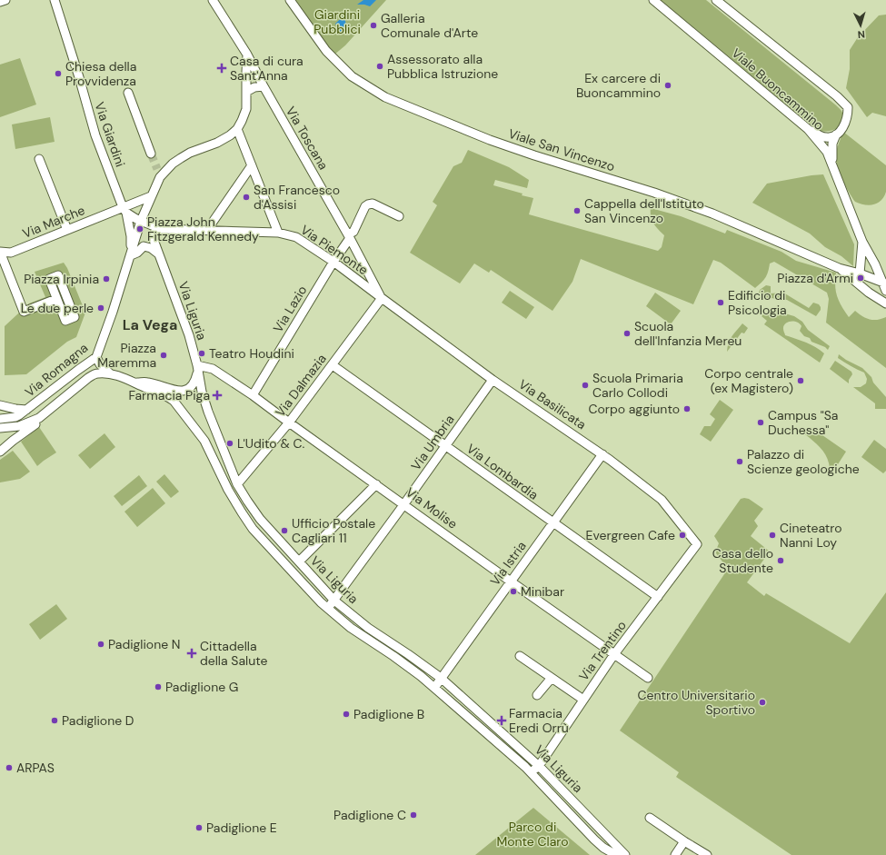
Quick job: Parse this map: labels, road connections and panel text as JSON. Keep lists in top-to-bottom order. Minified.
{"streets":{"street":["Viale Buoncammino","Via Giardini","Via Toscana","Viale San Vincenzo","Via Marche","Via Piemonte","Via Lazio","Via Liguria","Via Romagna","Via Dalmazia","Via Basilicata","Via Umbria","Via Lombardia","Via Molise","Via Istria","Via Trentino"]},"crossings":[["Viale Buoncammino","Viale San Vincenzo"],["Via Giardini","Via Marche"],["Via Toscana","Via Piemonte"],["Via Toscana","Via Lazio"],["Via Toscana","Via Dalmazia"],["Via Toscana","Via Basilicata"],["Via Piemonte","Via Lazio"],["Via Piemonte","Via Liguria"],["Via Piemonte","Via Dalmazia"],["Via Piemonte","Via Basilicata"],["Via Lazio","Via Molise"],["Via Liguria","Via Dalmazia"],["Via Liguria","Via Umbria"],["Via Liguria","Via Molise"],["Via Liguria","Via Istria"],["Via Liguria","Via Trentino"],["Via Dalmazia","Via Basilicata"],["Via Dalmazia","Via Lombardia"],["Via Dalmazia","Via Molise"],["Via Basilicata","Via Umbria"],["Via Basilicata","Via Istria"],["Via Basilicata","Via Trentino"],["Via Umbria","Via Lombardia"],["Via Umbria","Via Molise"],["Via Lombardia","Via Istria"],["Via Lombardia","Via Trentino"],["Via Molise","Via Istria"],["Via Molise","Via Trentino"]],"districts":["La Vega"],"parks":["Giardini Pubblici","Parco di Monte Claro"],"places":{"other":["Galleria Comunale d'Arte","Assessorato alla Pubblica Istruzione","Chiesa della Provvidenza","Ex carcere di Buoncammino","San Francesco d'Assisi","Cappella dell'Istituto San Vincenzo","Piazza John Fitzgerald Kennedy","Piazza d'Armi","Piazza Irpinia","Edificio di Psicologia","Le due perle","Scuola dell'Infanzia Mereu","Teatro Houdini","Piazza Maremma","Corpo centrale (ex Magistero)","Scuola Primaria Carlo Collodi","Corpo aggiunto","Campus \"Sa Duchessa\"","L'Udito & C.","Palazzo di Scienze geologiche","Ufficio Postale Cagliari 11","Evergreen Cafe","Cineteatro Nanni Loy","Casa dello Studente","Minibar","Padiglione N","Padiglione G","Centro Universitario Sportivo","Padiglione B","Padiglione D","ARPAS","Padiglione C","Padiglione E"],"health":["Casa di cura Sant'Anna","Farmacia Piga","Cittadella della Salute","Farmacia Eredi Orrù"]},"north":"bottom"}
